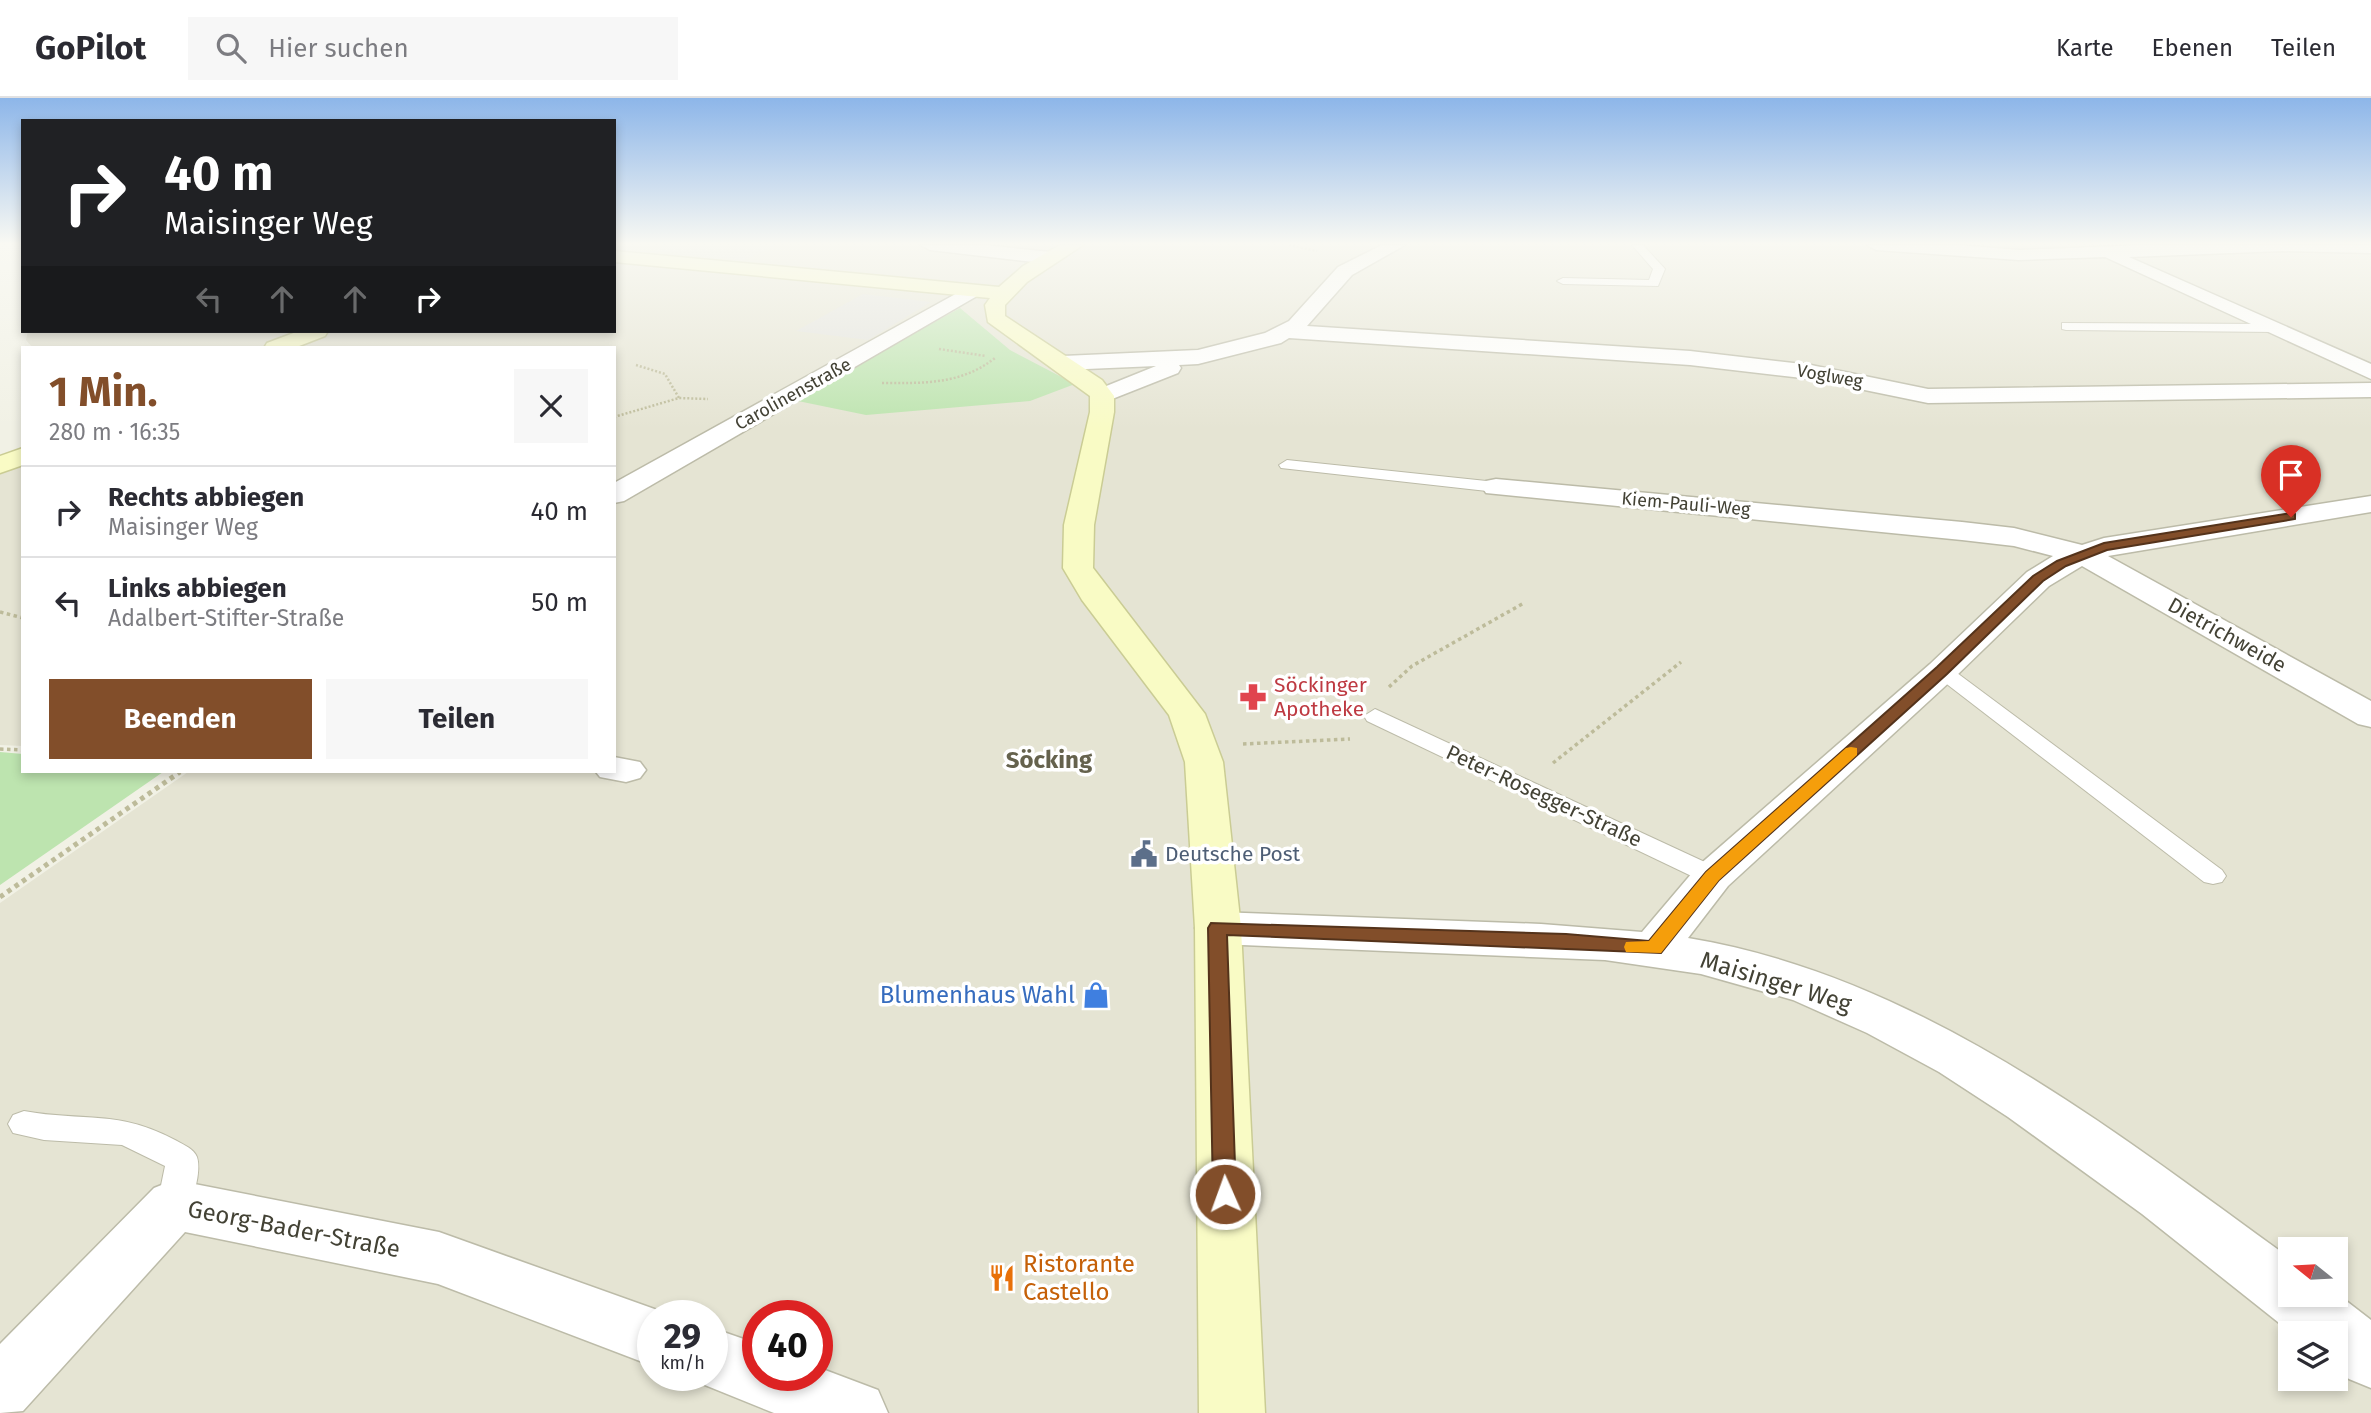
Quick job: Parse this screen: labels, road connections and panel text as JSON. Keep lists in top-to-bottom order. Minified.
{"streets":{"street":["Voglweg","Carolinenstraße","Kiem-Pauli-Weg","Dietrichweide","Maisinger Weg","Georg-Bader-Straße"],"lane":["Peter-Rosegger-Straße"]},"crossings":[["Kiem-Pauli-Weg","Dietrichweide"]],"districts":["Söcking"],"places":{"pharmacy":["Söckinger Apotheke"],"public building":["Deutsche Post"],"shop":["Blumenhaus Wahl"],"restaurant":["Ristorante Castello"]},"north":"left","page":{"header":"GoPilot","search":"Hier suchen","nav":["Karte","Ebenen","Teilen"],"turn":["40 m","Maisinger Weg"],"heading":["1 Min.","280 m · 16:35"],"list":[{"name":"Rechts abbiegen","note":"Maisinger Weg","value":"40 m"},{"name":"Links abbiegen","note":"Adalbert-Stifter-Straße","value":"50 m"}],"buttons":["Beenden","Teilen"],"speed":"29 km/h","limit":"40"}}
